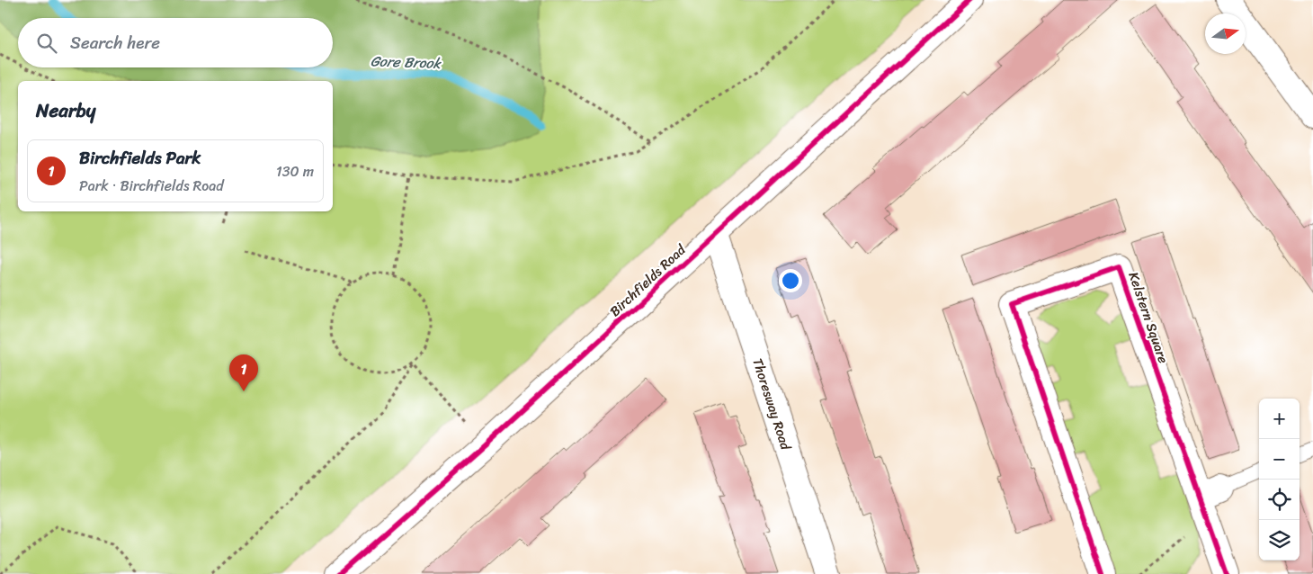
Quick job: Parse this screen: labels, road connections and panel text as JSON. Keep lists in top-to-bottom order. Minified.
{"streets":{"main road":["Birchfields Road","Kelstern Square","Thoresway Road"]},"crossings":[["Birchfields Road","Thoresway Road"]],"water":["Gore Brook"],"north":"right","page":{"search":"Search here","heading":"Nearby","list":[{"mark":"1","name":"Birchfields Park","note":"Park · Birchfields Road","value":"130 m"}],"pins":"1","map_buttons":["+","−"]}}
